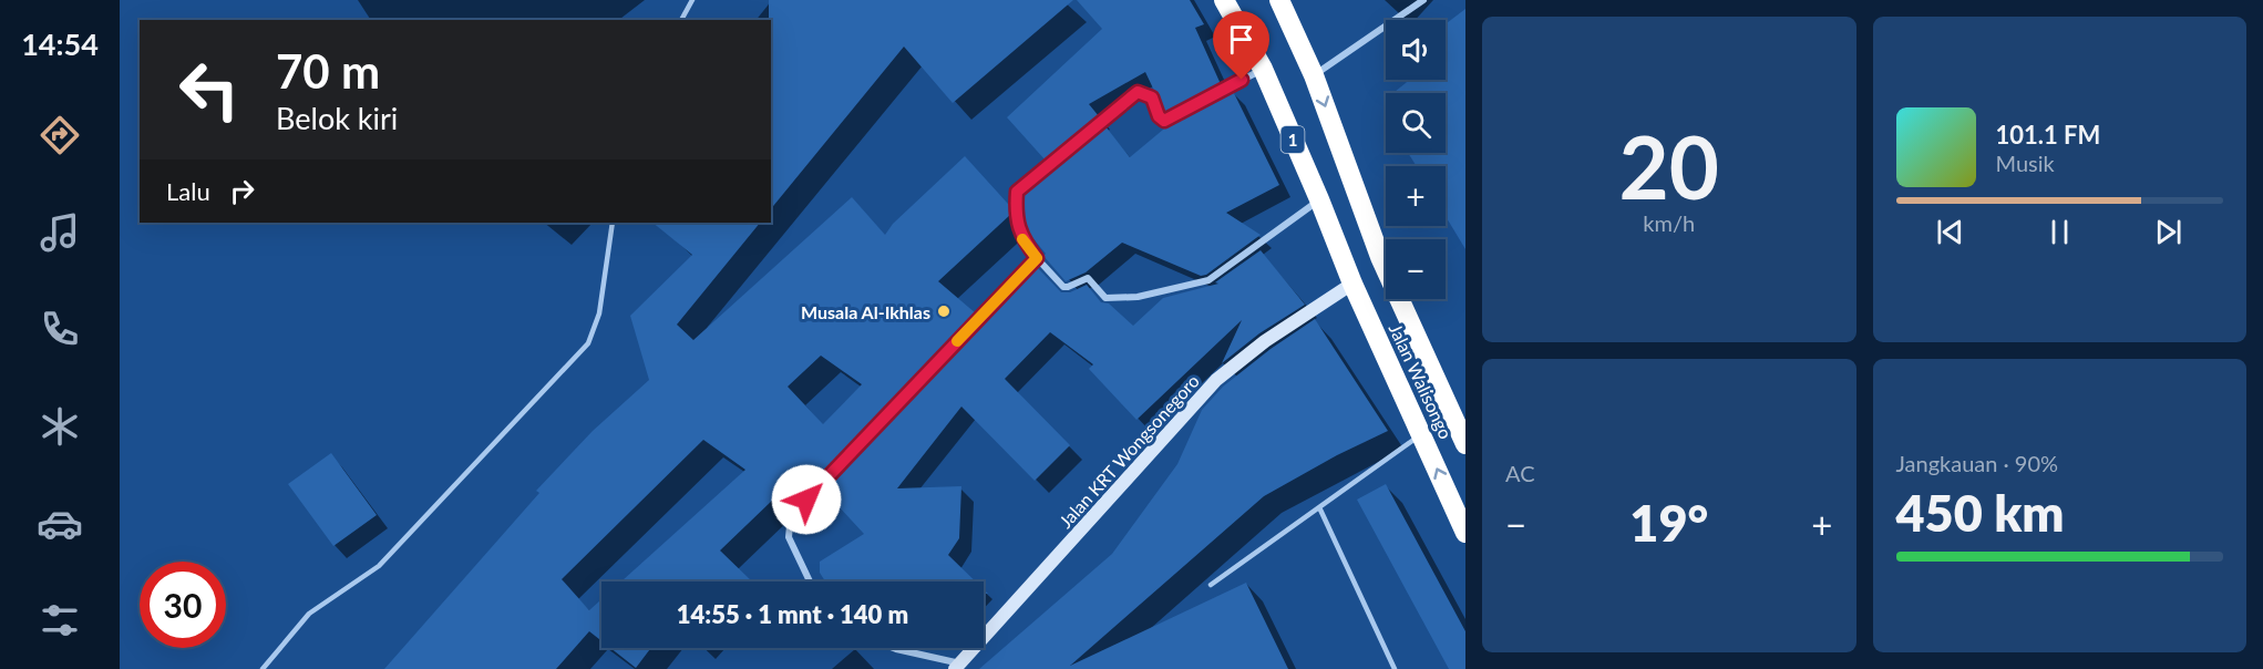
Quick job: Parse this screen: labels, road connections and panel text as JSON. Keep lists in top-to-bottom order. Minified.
{"streets":{"highway":["1","Jalan Walisongo"],"street":["Jalan KRT Wongsonegoro"]},"crossings":[["1","Jalan Walisongo"],["1","Jalan KRT Wongsonegoro"],["Jalan Walisongo","Jalan KRT Wongsonegoro"]],"places":["Musala Al-Ikhlas"],"page":{"tabs":"14:54","tile":[["20","km/h"],"AC",["Jangkauan · 90%","450 km"]],"map_buttons":["+","−"],"turn":["70 m","Belok kiri"],"song":["101.1 FM","Musik"],"then":"Lalu","heat":["−","19°","+"],"limit":"30","trip":"14:55 · 1 mnt · 140 m"}}
